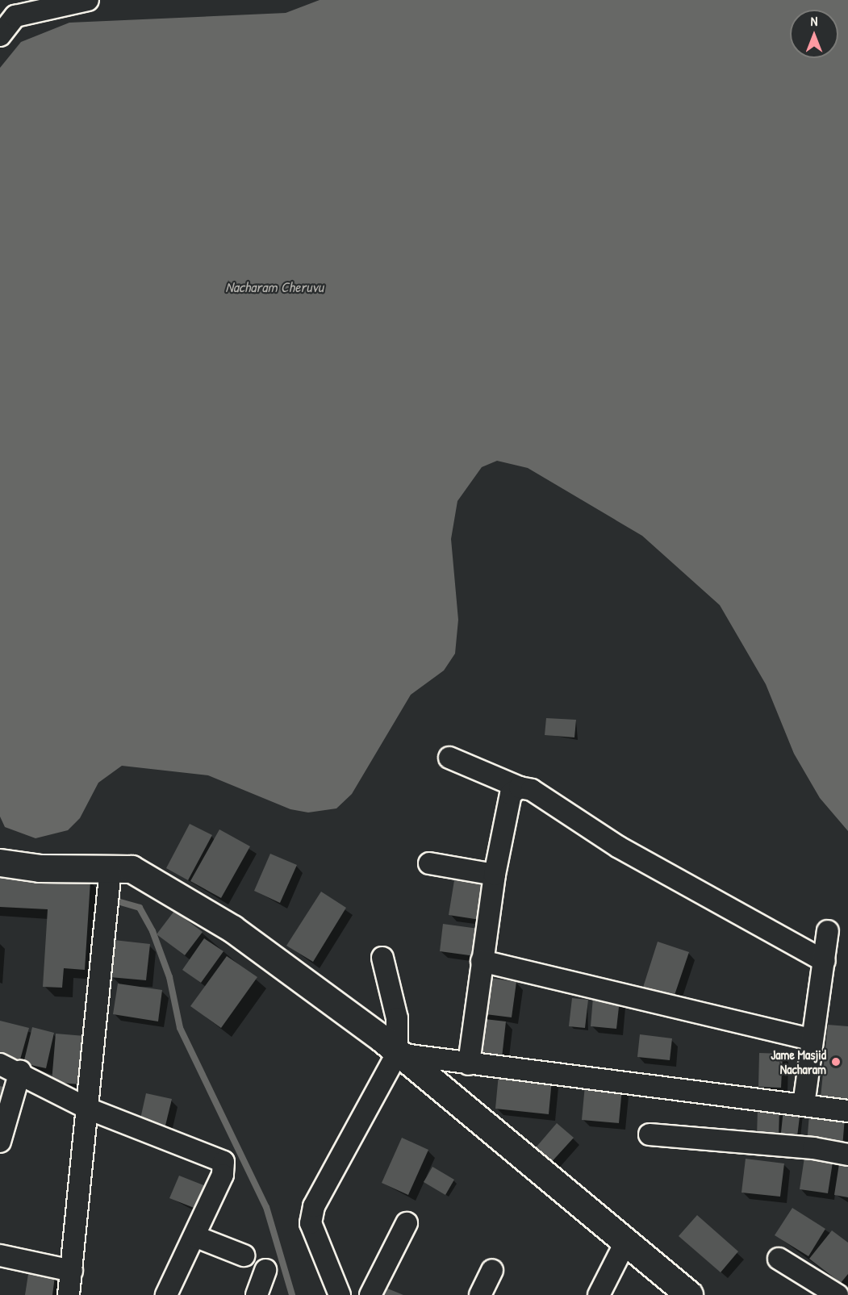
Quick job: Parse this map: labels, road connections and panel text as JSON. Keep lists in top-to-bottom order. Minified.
{"water":["Nacharam Cheruvu"],"places":["Jame Masjid Nacharam"],"north":"top"}
